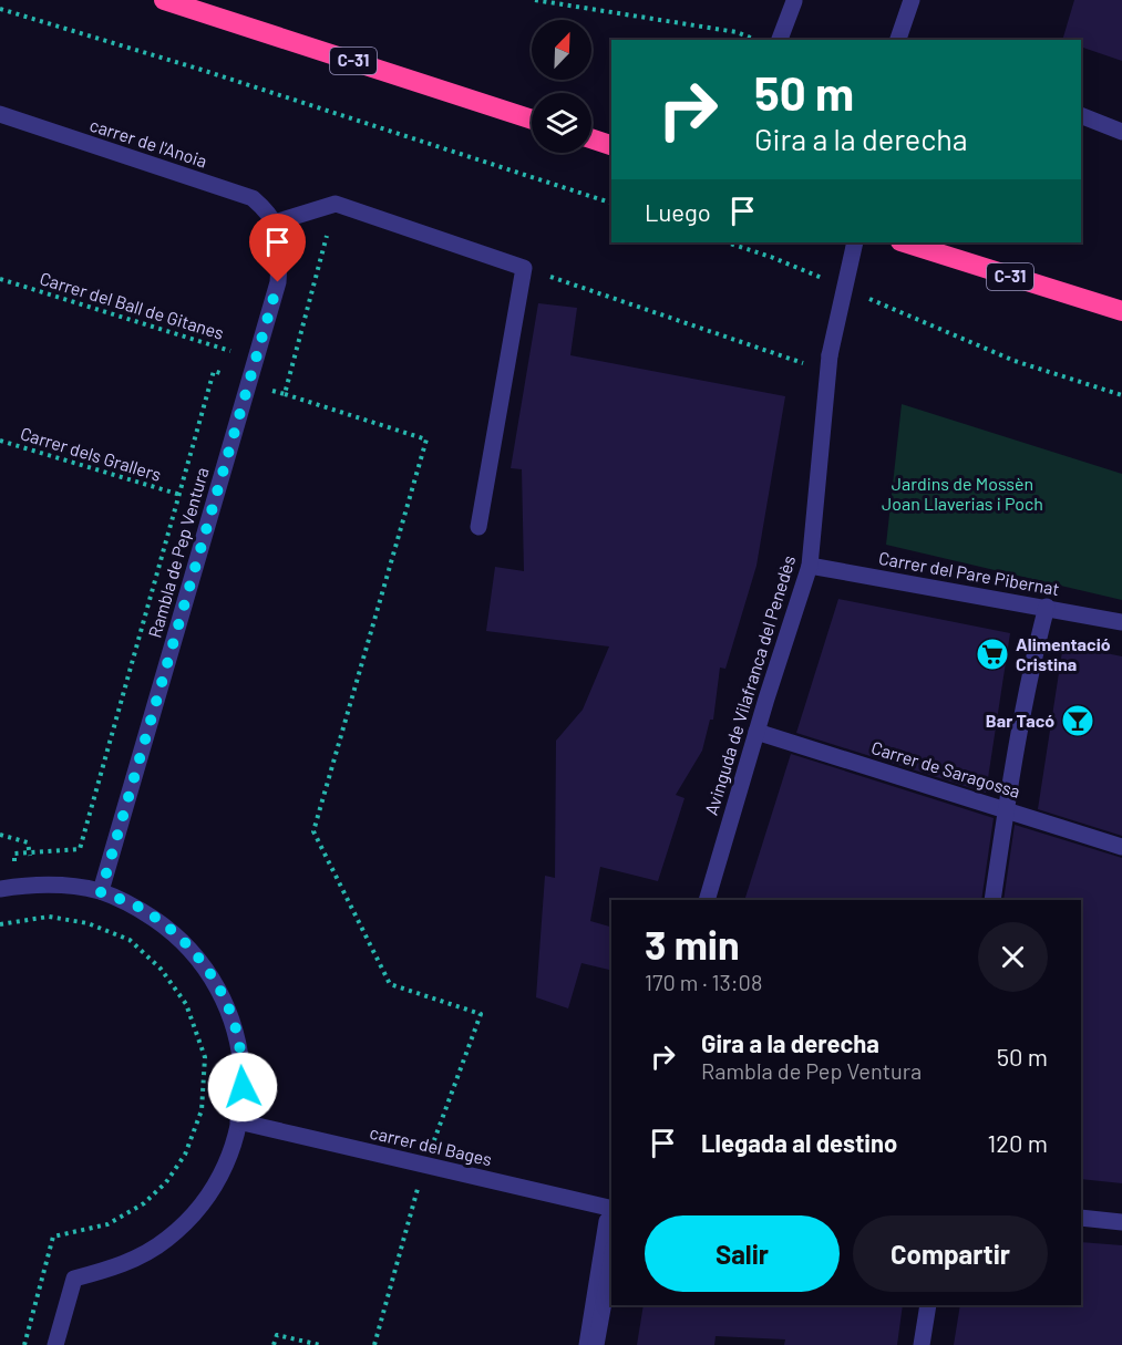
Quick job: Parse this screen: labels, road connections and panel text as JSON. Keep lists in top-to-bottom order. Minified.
{"streets":{"highway":["C-31"],"street":["carrer de l'Anoia","Rambla de Pep Ventura","Carrer del Pare Pibernat","Avinguda de Vilafranca del Penedès","Carrer de Saragossa","carrer del Bages"],"path":["Carrer del Ball de Gitanes","Carrer dels Grallers"]},"crossings":[["carrer de l'Anoia","Rambla de Pep Ventura"],["Carrer del Ball de Gitanes","Rambla de Pep Ventura"],["Carrer dels Grallers","Rambla de Pep Ventura"],["Carrer del Pare Pibernat","Avinguda de Vilafranca del Penedès"],["Avinguda de Vilafranca del Penedès","Carrer de Saragossa"]],"parks":["Jardins de Mossèn Joan Llaverias i Poch"],"places":{"supermarket":["Alimentació Cristina"],"bar":["Bar Tacó"]},"north":"top right","page":{"turn":["50 m","Gira a la derecha"],"then":"Luego","heading":["3 min","170 m · 13:08"],"list":[{"name":"Gira a la derecha","note":"Rambla de Pep Ventura","value":"50 m"},{"name":"Llegada al destino","value":"120 m"}],"buttons":["Salir","Compartir"]}}
